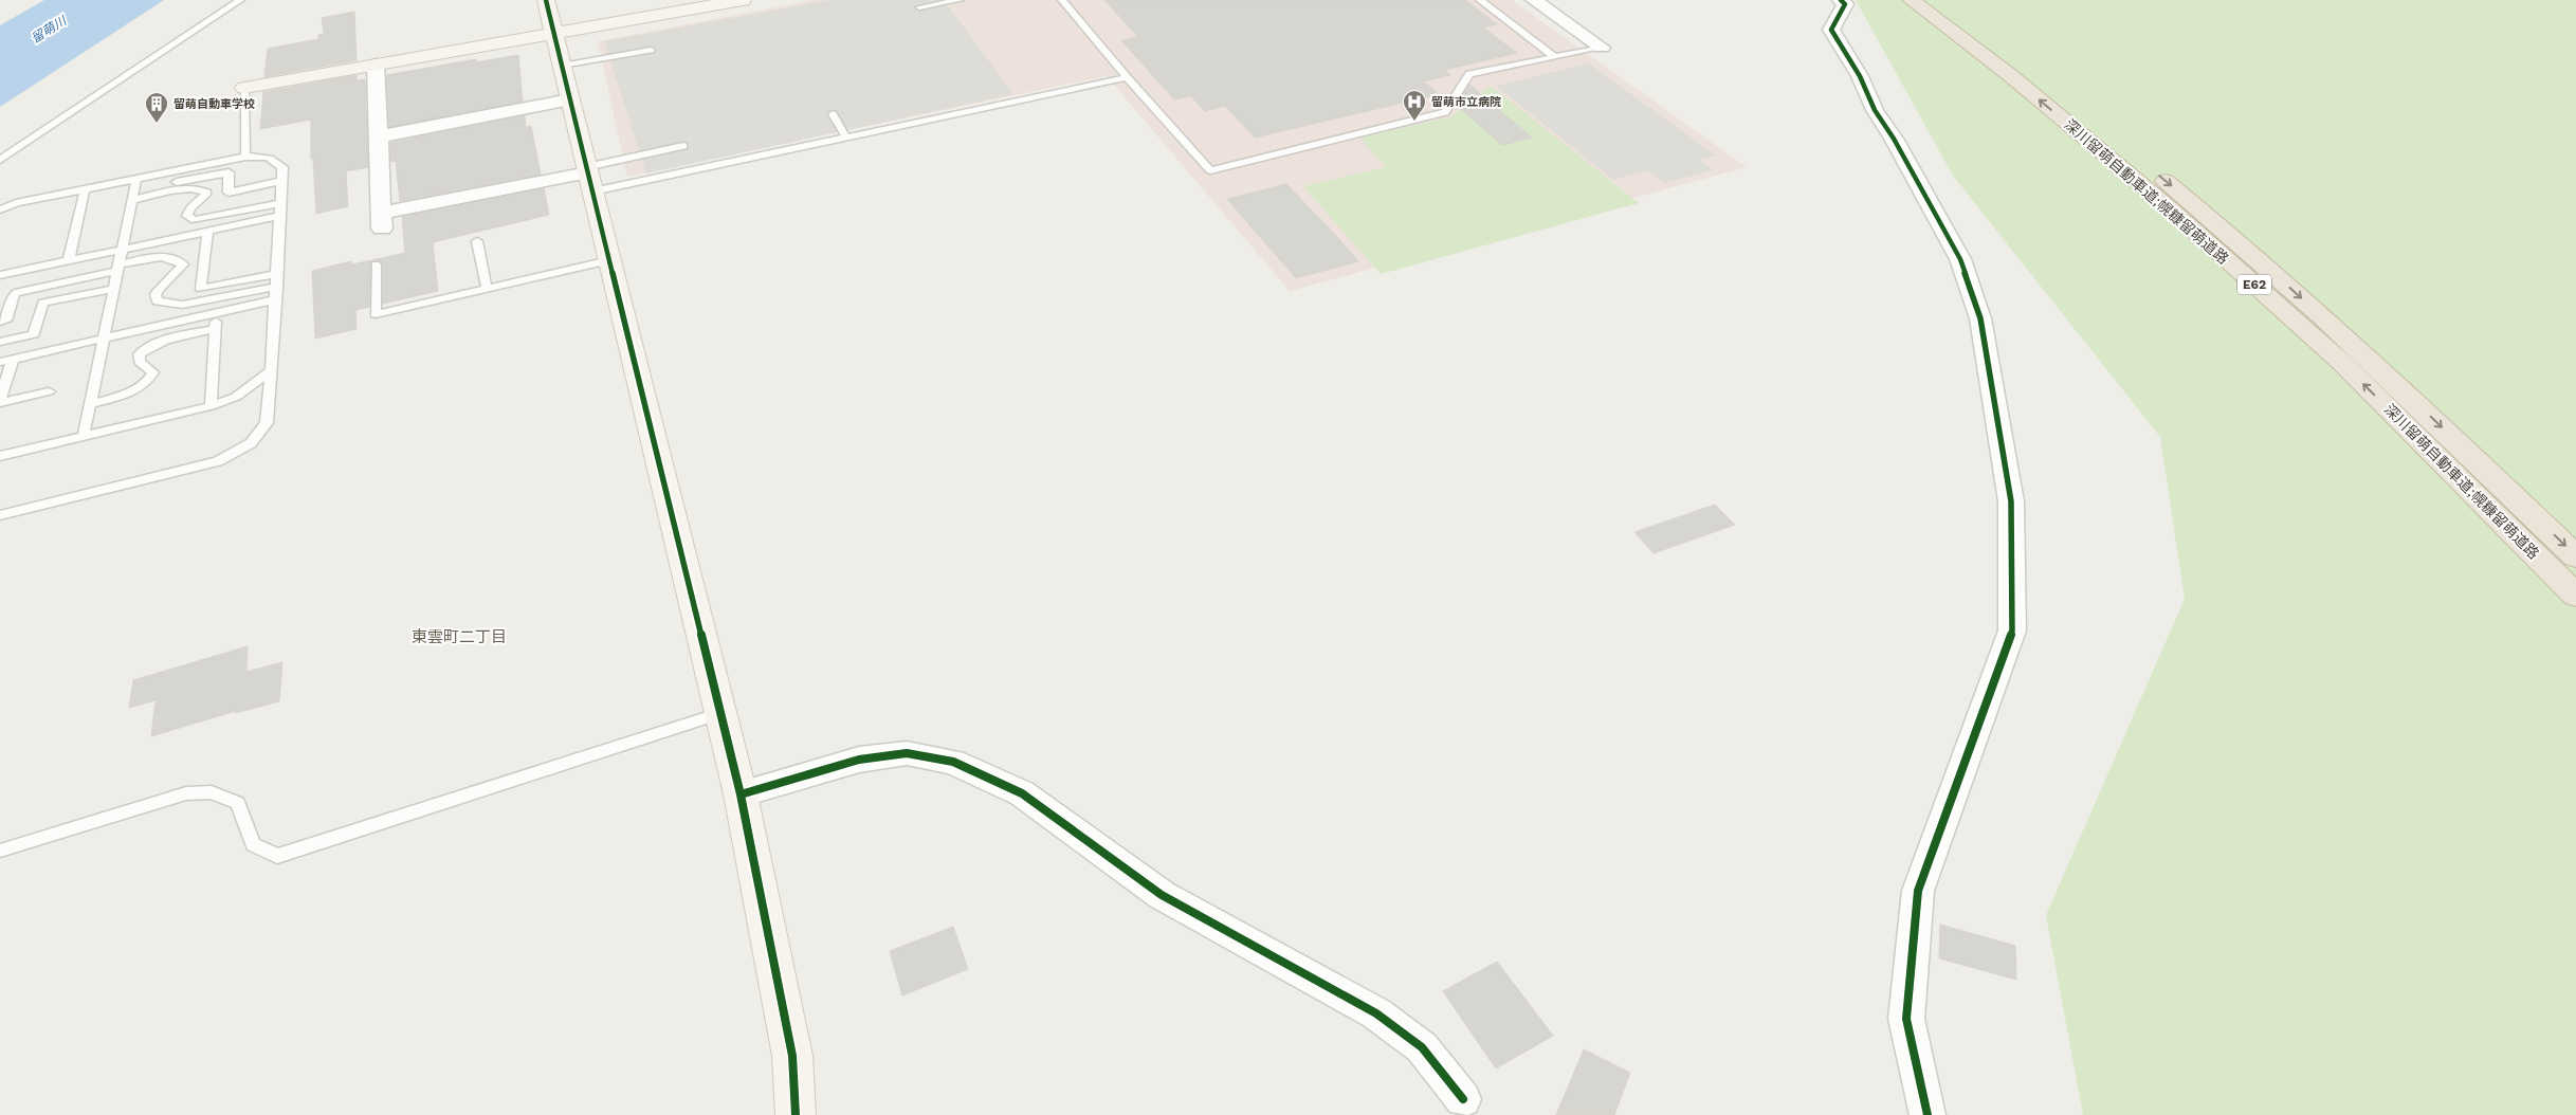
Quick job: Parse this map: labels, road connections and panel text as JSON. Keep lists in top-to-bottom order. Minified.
{"streets":{"highway":["深川留萌自動車道;幌糠留萌道路","E62"]},"districts":["東雲町二丁目"],"water":["留萌川"],"places":{"hospital":["留萌市立病院"],"building":["留萌自動車学校"]}}
